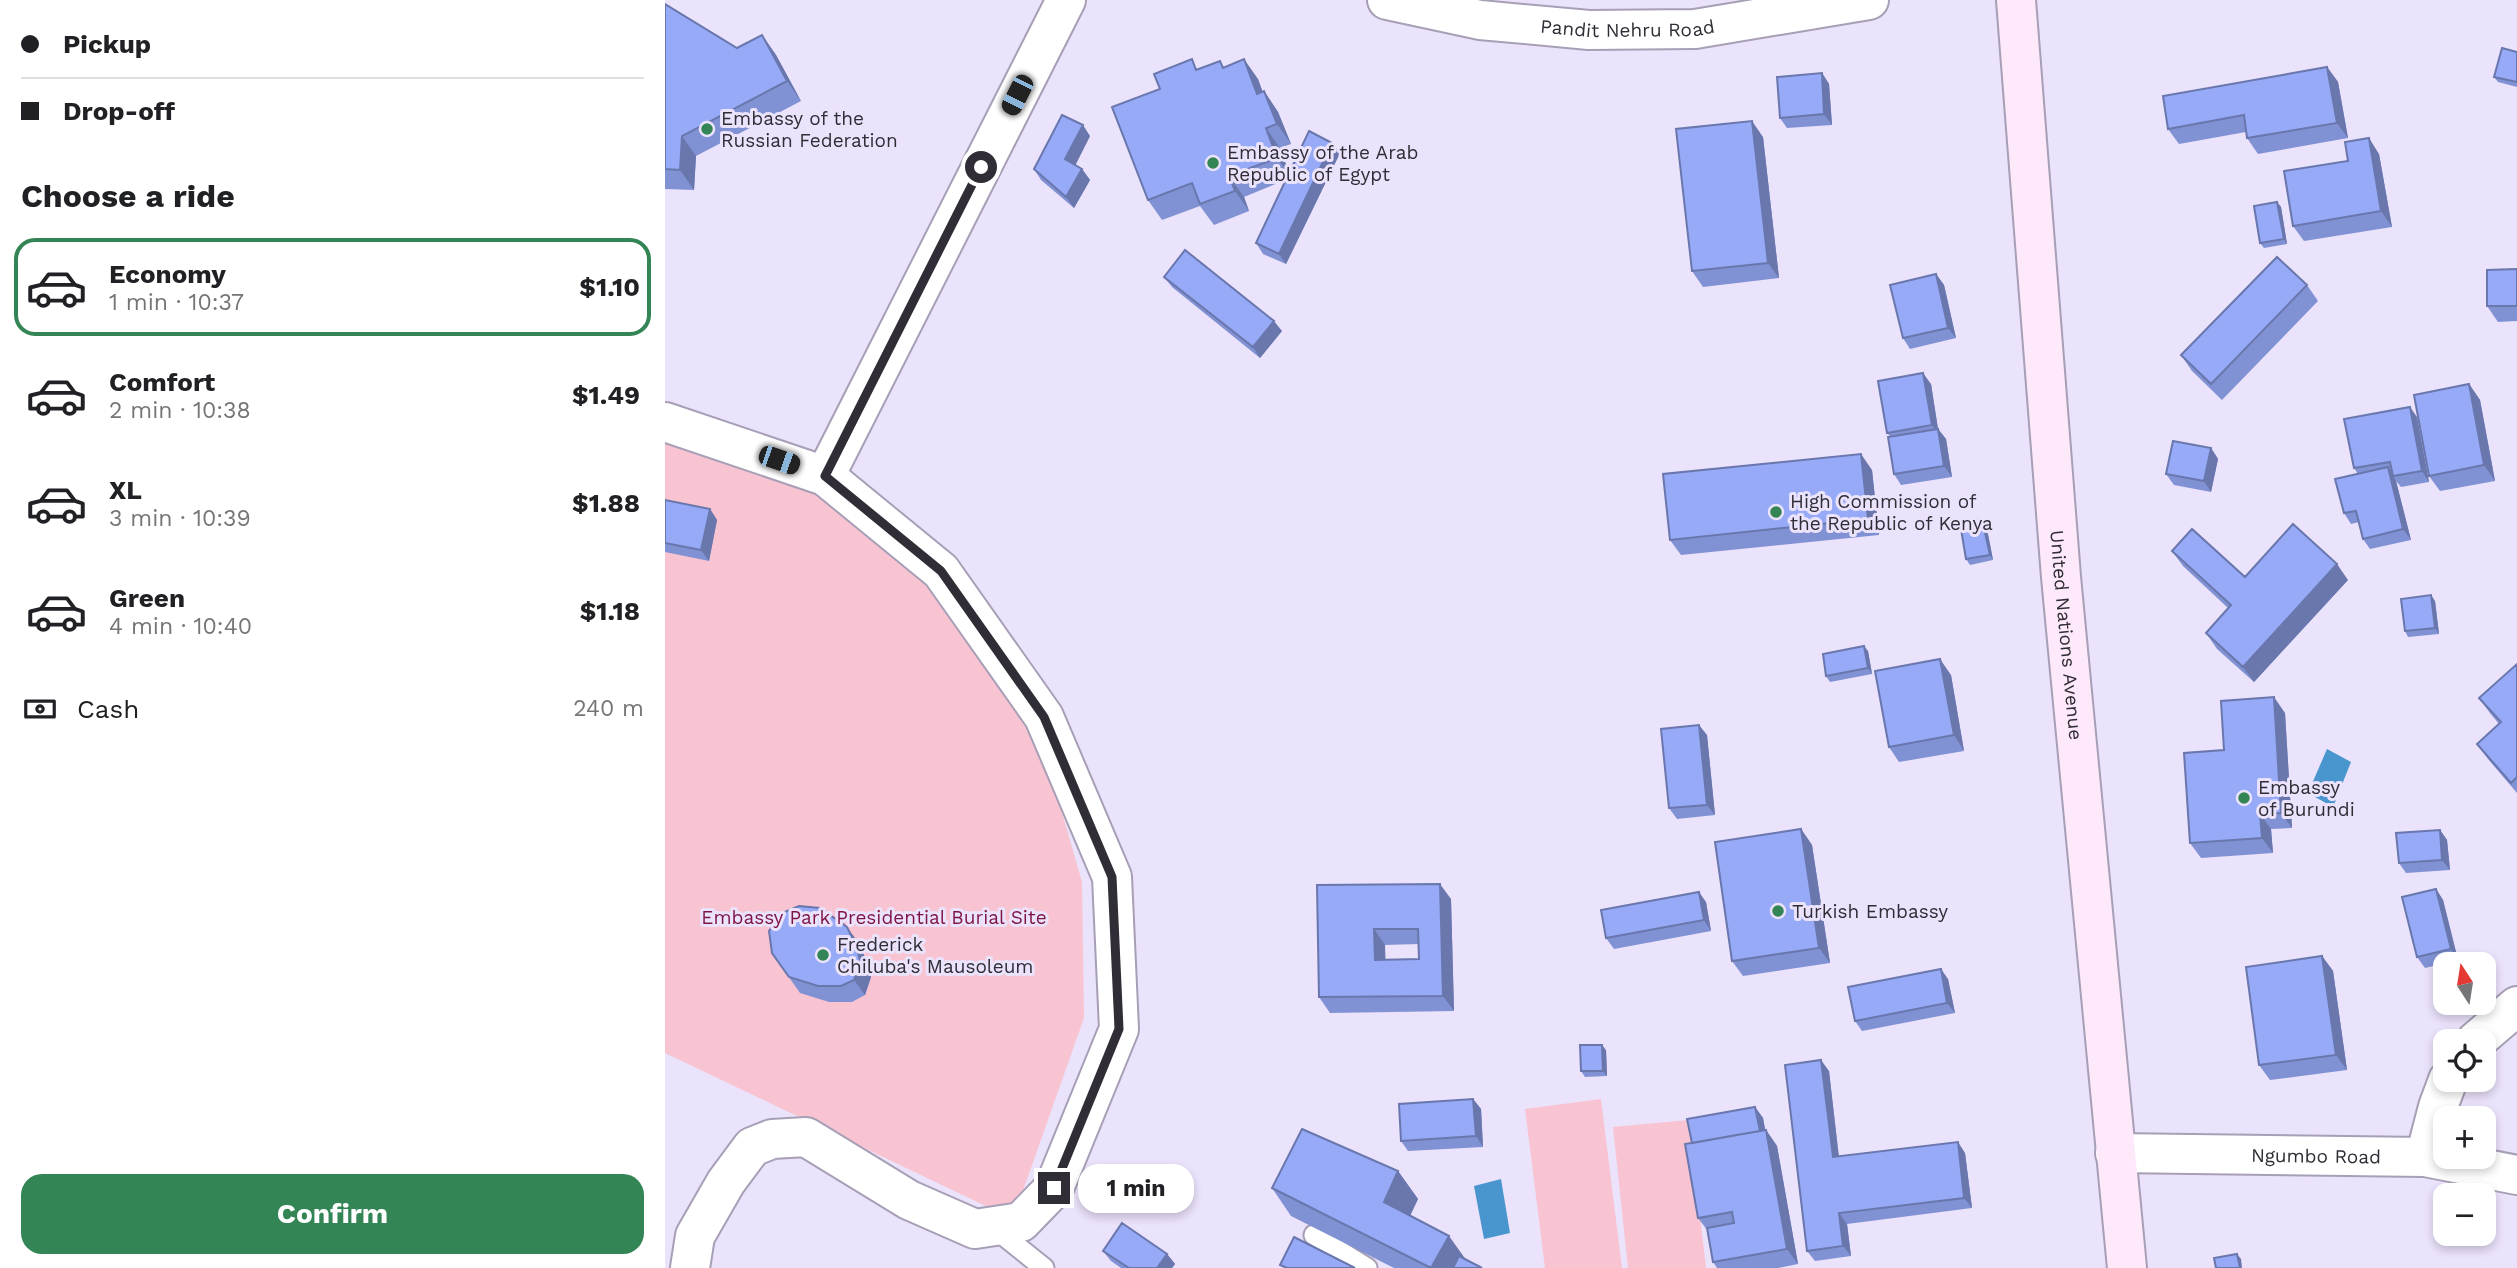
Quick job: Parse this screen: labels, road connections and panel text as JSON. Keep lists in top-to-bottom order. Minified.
{"streets":{"main road":["United Nations Avenue"],"street":["Pandit Nehru Road","Ngumbo Road"]},"crossings":[["United Nations Avenue","Ngumbo Road"]],"parks":["Embassy Park Presidential Burial Site"],"places":["Embassy of the Russian Federation","Embassy of the Arab Republic of Egypt","High Commission of the Republic of Kenya","Embassy of Burundi","Turkish Embassy","Frederick Chiluba's Mausoleum"],"north":"top","page":{"banner":["Pickup","Drop-off"],"heading":"Choose a ride","list":[{"name":"Economy","note":"1 min · 10:37","value":"$1.10"},{"name":"Comfort","note":"2 min · 10:38","value":"$1.49"},{"name":"XL","note":"3 min · 10:39","value":"$1.88"},{"name":"Green","note":"4 min · 10:40","value":"$1.18"}],"pay":["Cash","240 m"],"map_buttons":["+","−"],"buttons":"Confirm","bubble":"1 min"}}
